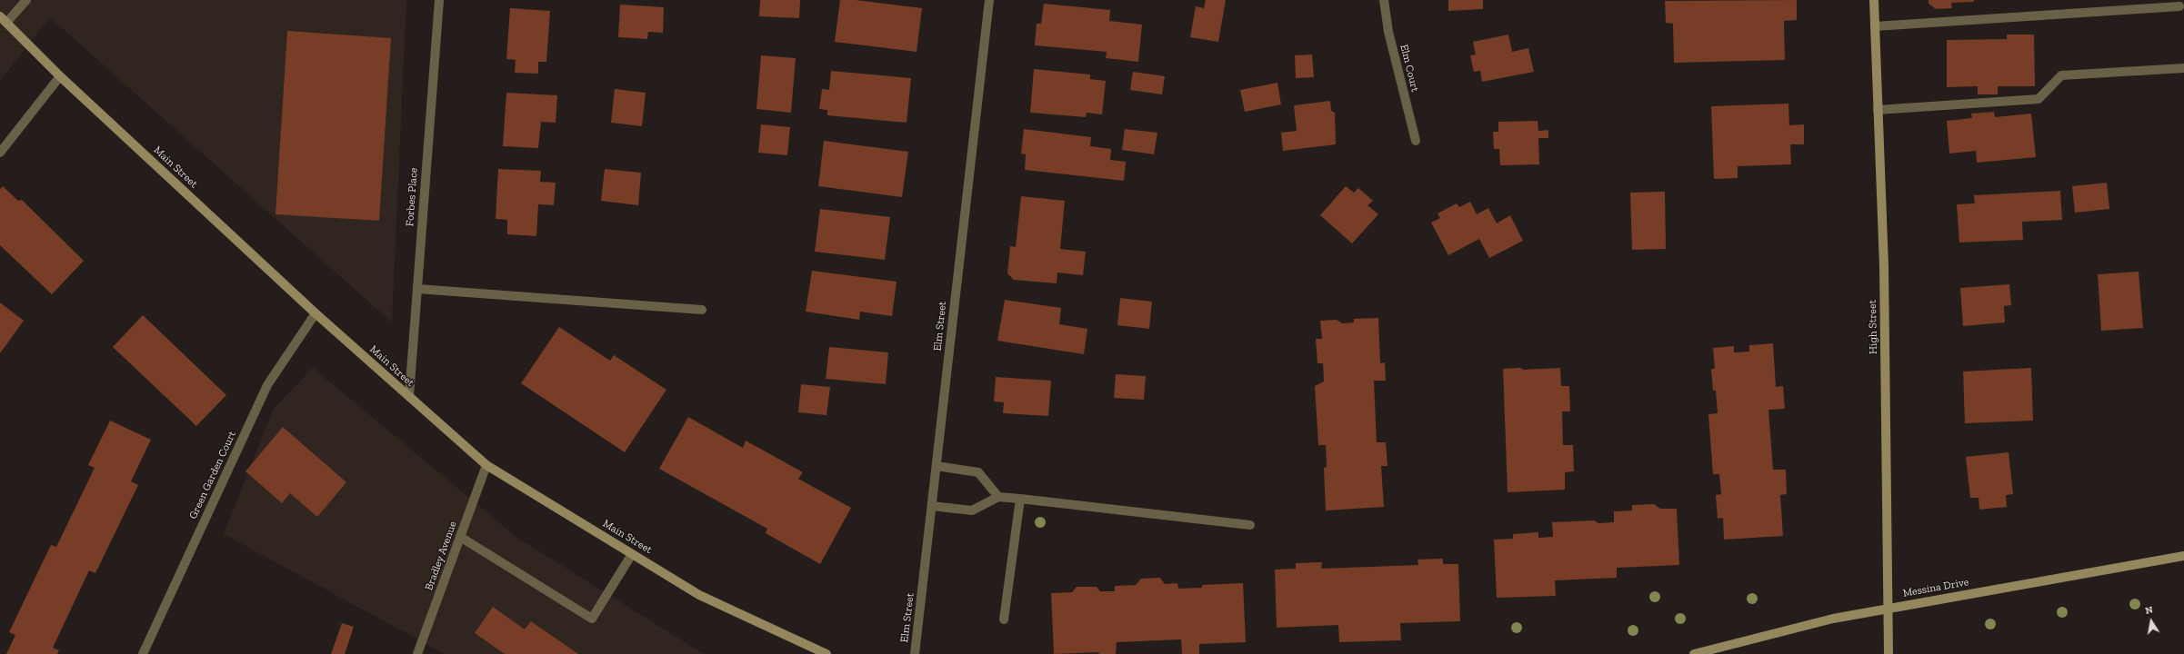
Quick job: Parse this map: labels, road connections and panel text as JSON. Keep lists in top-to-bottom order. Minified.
{"streets":{"main road":["Main Street","High Street","Messina Drive"],"street":["Elm Court","Forbes Place","Elm Street","Green Garden Court","Bradley Avenue"]},"crossings":[["Main Street","Forbes Place"],["Main Street","Green Garden Court"],["Main Street","Bradley Avenue"],["High Street","Messina Drive"]],"north":"top"}
